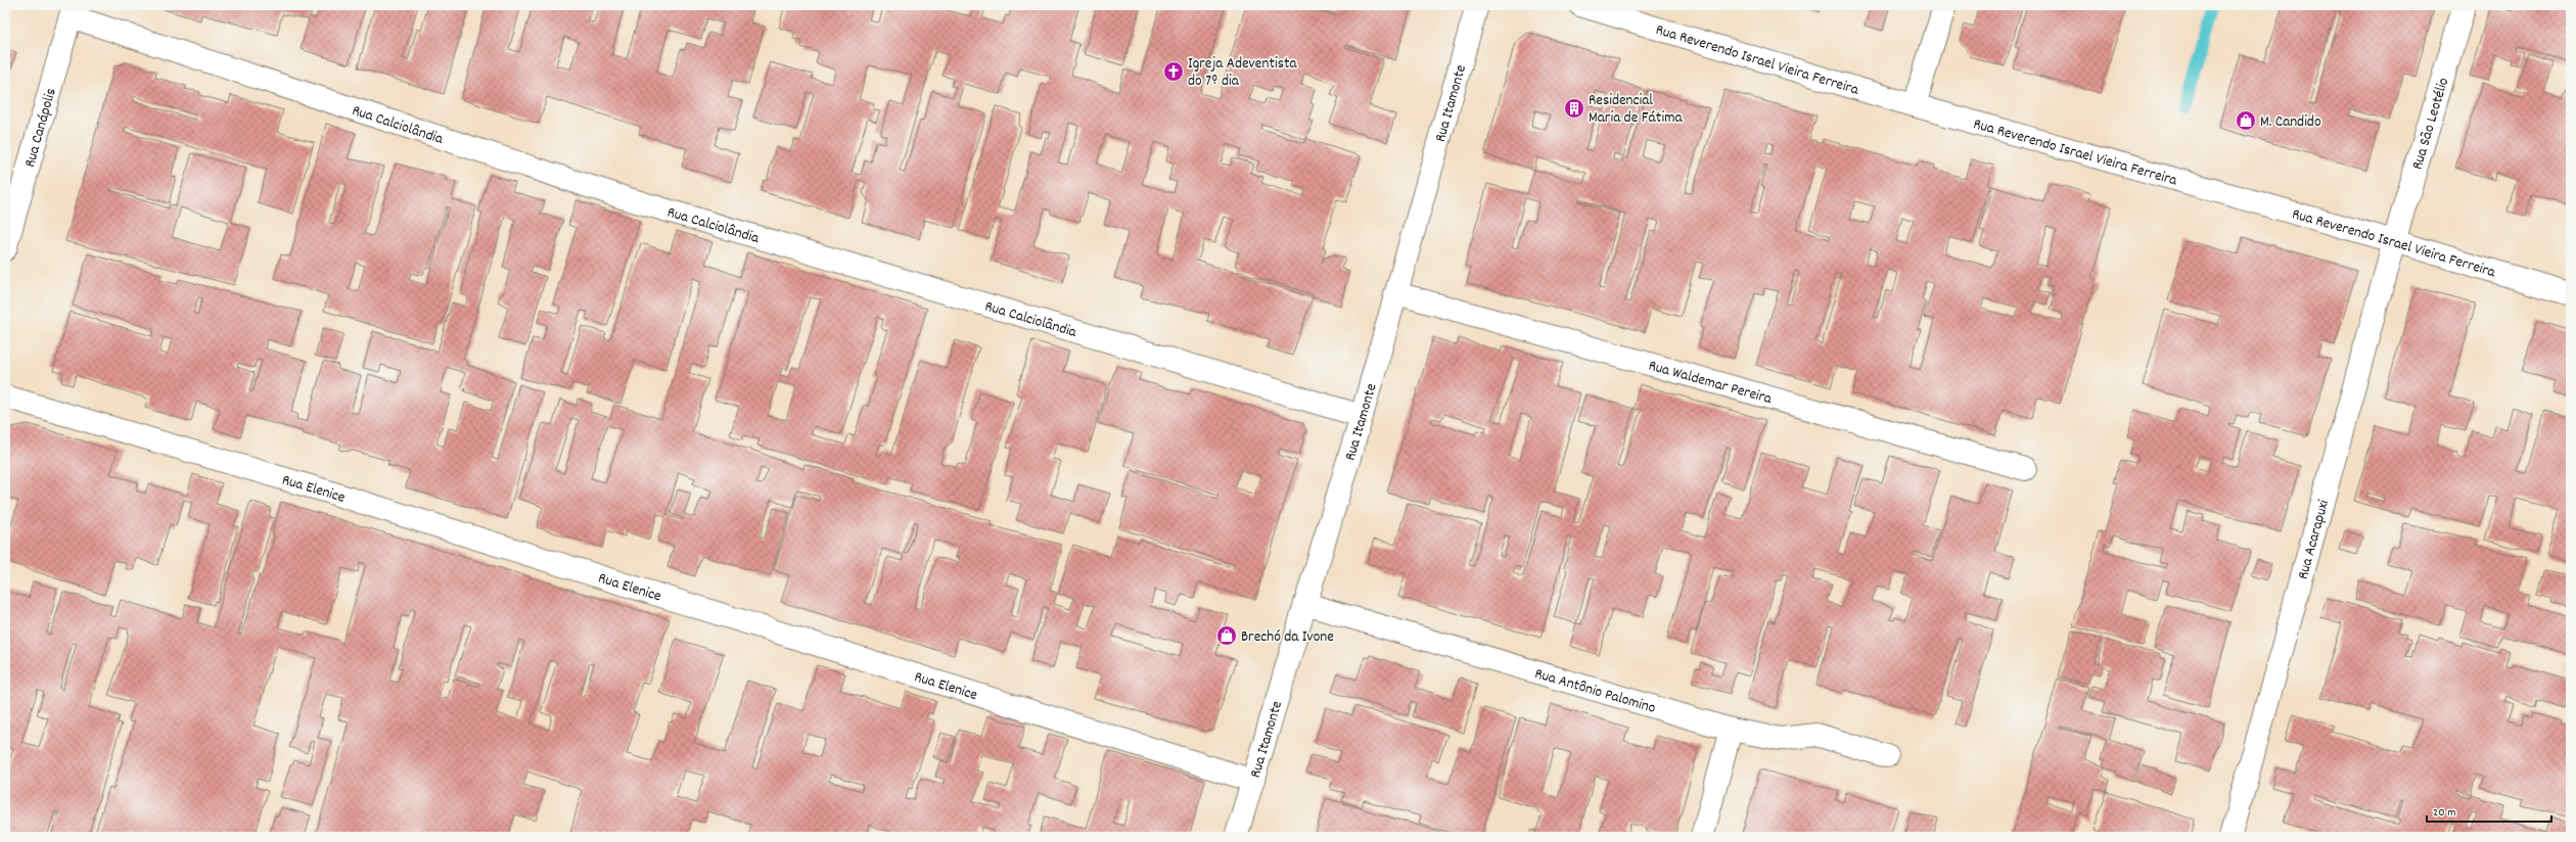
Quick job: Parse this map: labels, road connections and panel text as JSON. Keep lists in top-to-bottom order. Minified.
{"streets":{"street":["Rua Reverendo Israel Vieira Ferreira","Rua Itamonte","Rua Calciolândia","Rua São Leotélio","Rua Canápolis","Rua Waldemar Pereira","Rua Elenice","Rua Acarapuxi","Rua Antônio Palomino"]},"crossings":[["Rua Reverendo Israel Vieira Ferreira","Rua São Leotélio"],["Rua Reverendo Israel Vieira Ferreira","Rua Acarapuxi"],["Rua Itamonte","Rua Calciolândia"],["Rua Itamonte","Rua Waldemar Pereira"],["Rua Itamonte","Rua Elenice"],["Rua Itamonte","Rua Antônio Palomino"],["Rua Calciolândia","Rua Canápolis"],["Rua São Leotélio","Rua Acarapuxi"]],"places":{"church":["Igreja Adeventista do 7º dia"],"building":["Residencial Maria de Fátima"],"shop":["M. Candido","Brechó da Ivone"]},"scale_bar":"20 m"}
